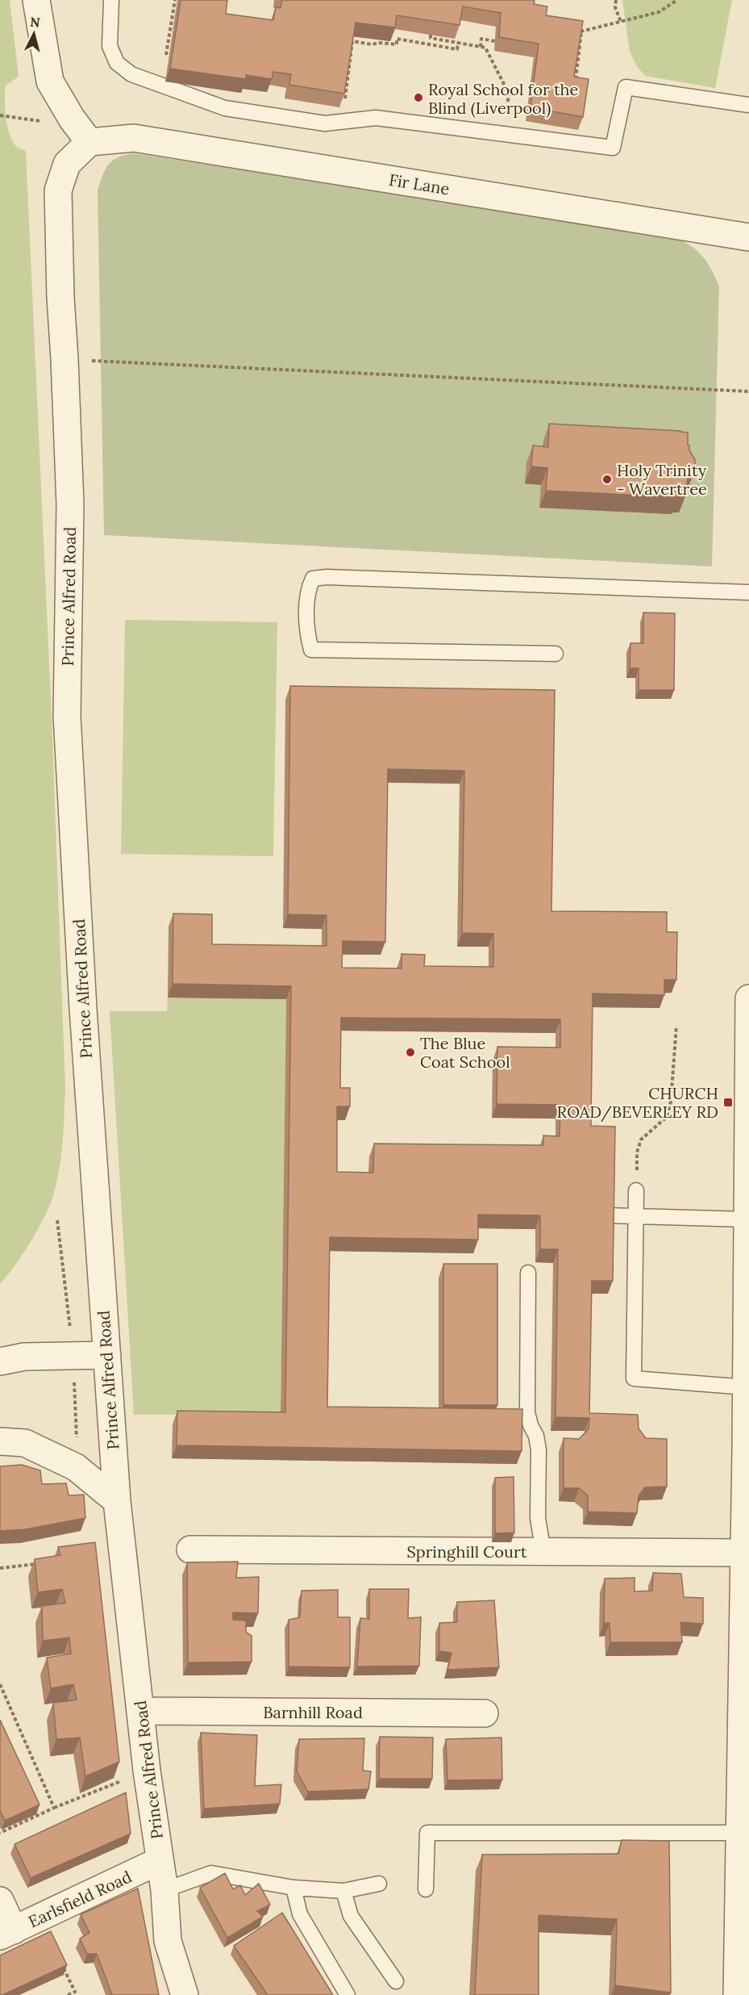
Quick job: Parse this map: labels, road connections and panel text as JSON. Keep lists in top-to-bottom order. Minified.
{"streets":{"street":["Fir Lane","Prince Alfred Road","Springhill Court","Barnhill Road","Earlsfield Road"]},"crossings":[["Fir Lane","Prince Alfred Road"],["Prince Alfred Road","Barnhill Road"],["Prince Alfred Road","Earlsfield Road"]],"places":{"other":["Royal School for the Blind (Liverpool)","Holy Trinity - Wavertree","The Blue Coat School"],"transit":["CHURCH ROAD/BEVERLEY RD"]},"north":"top"}
